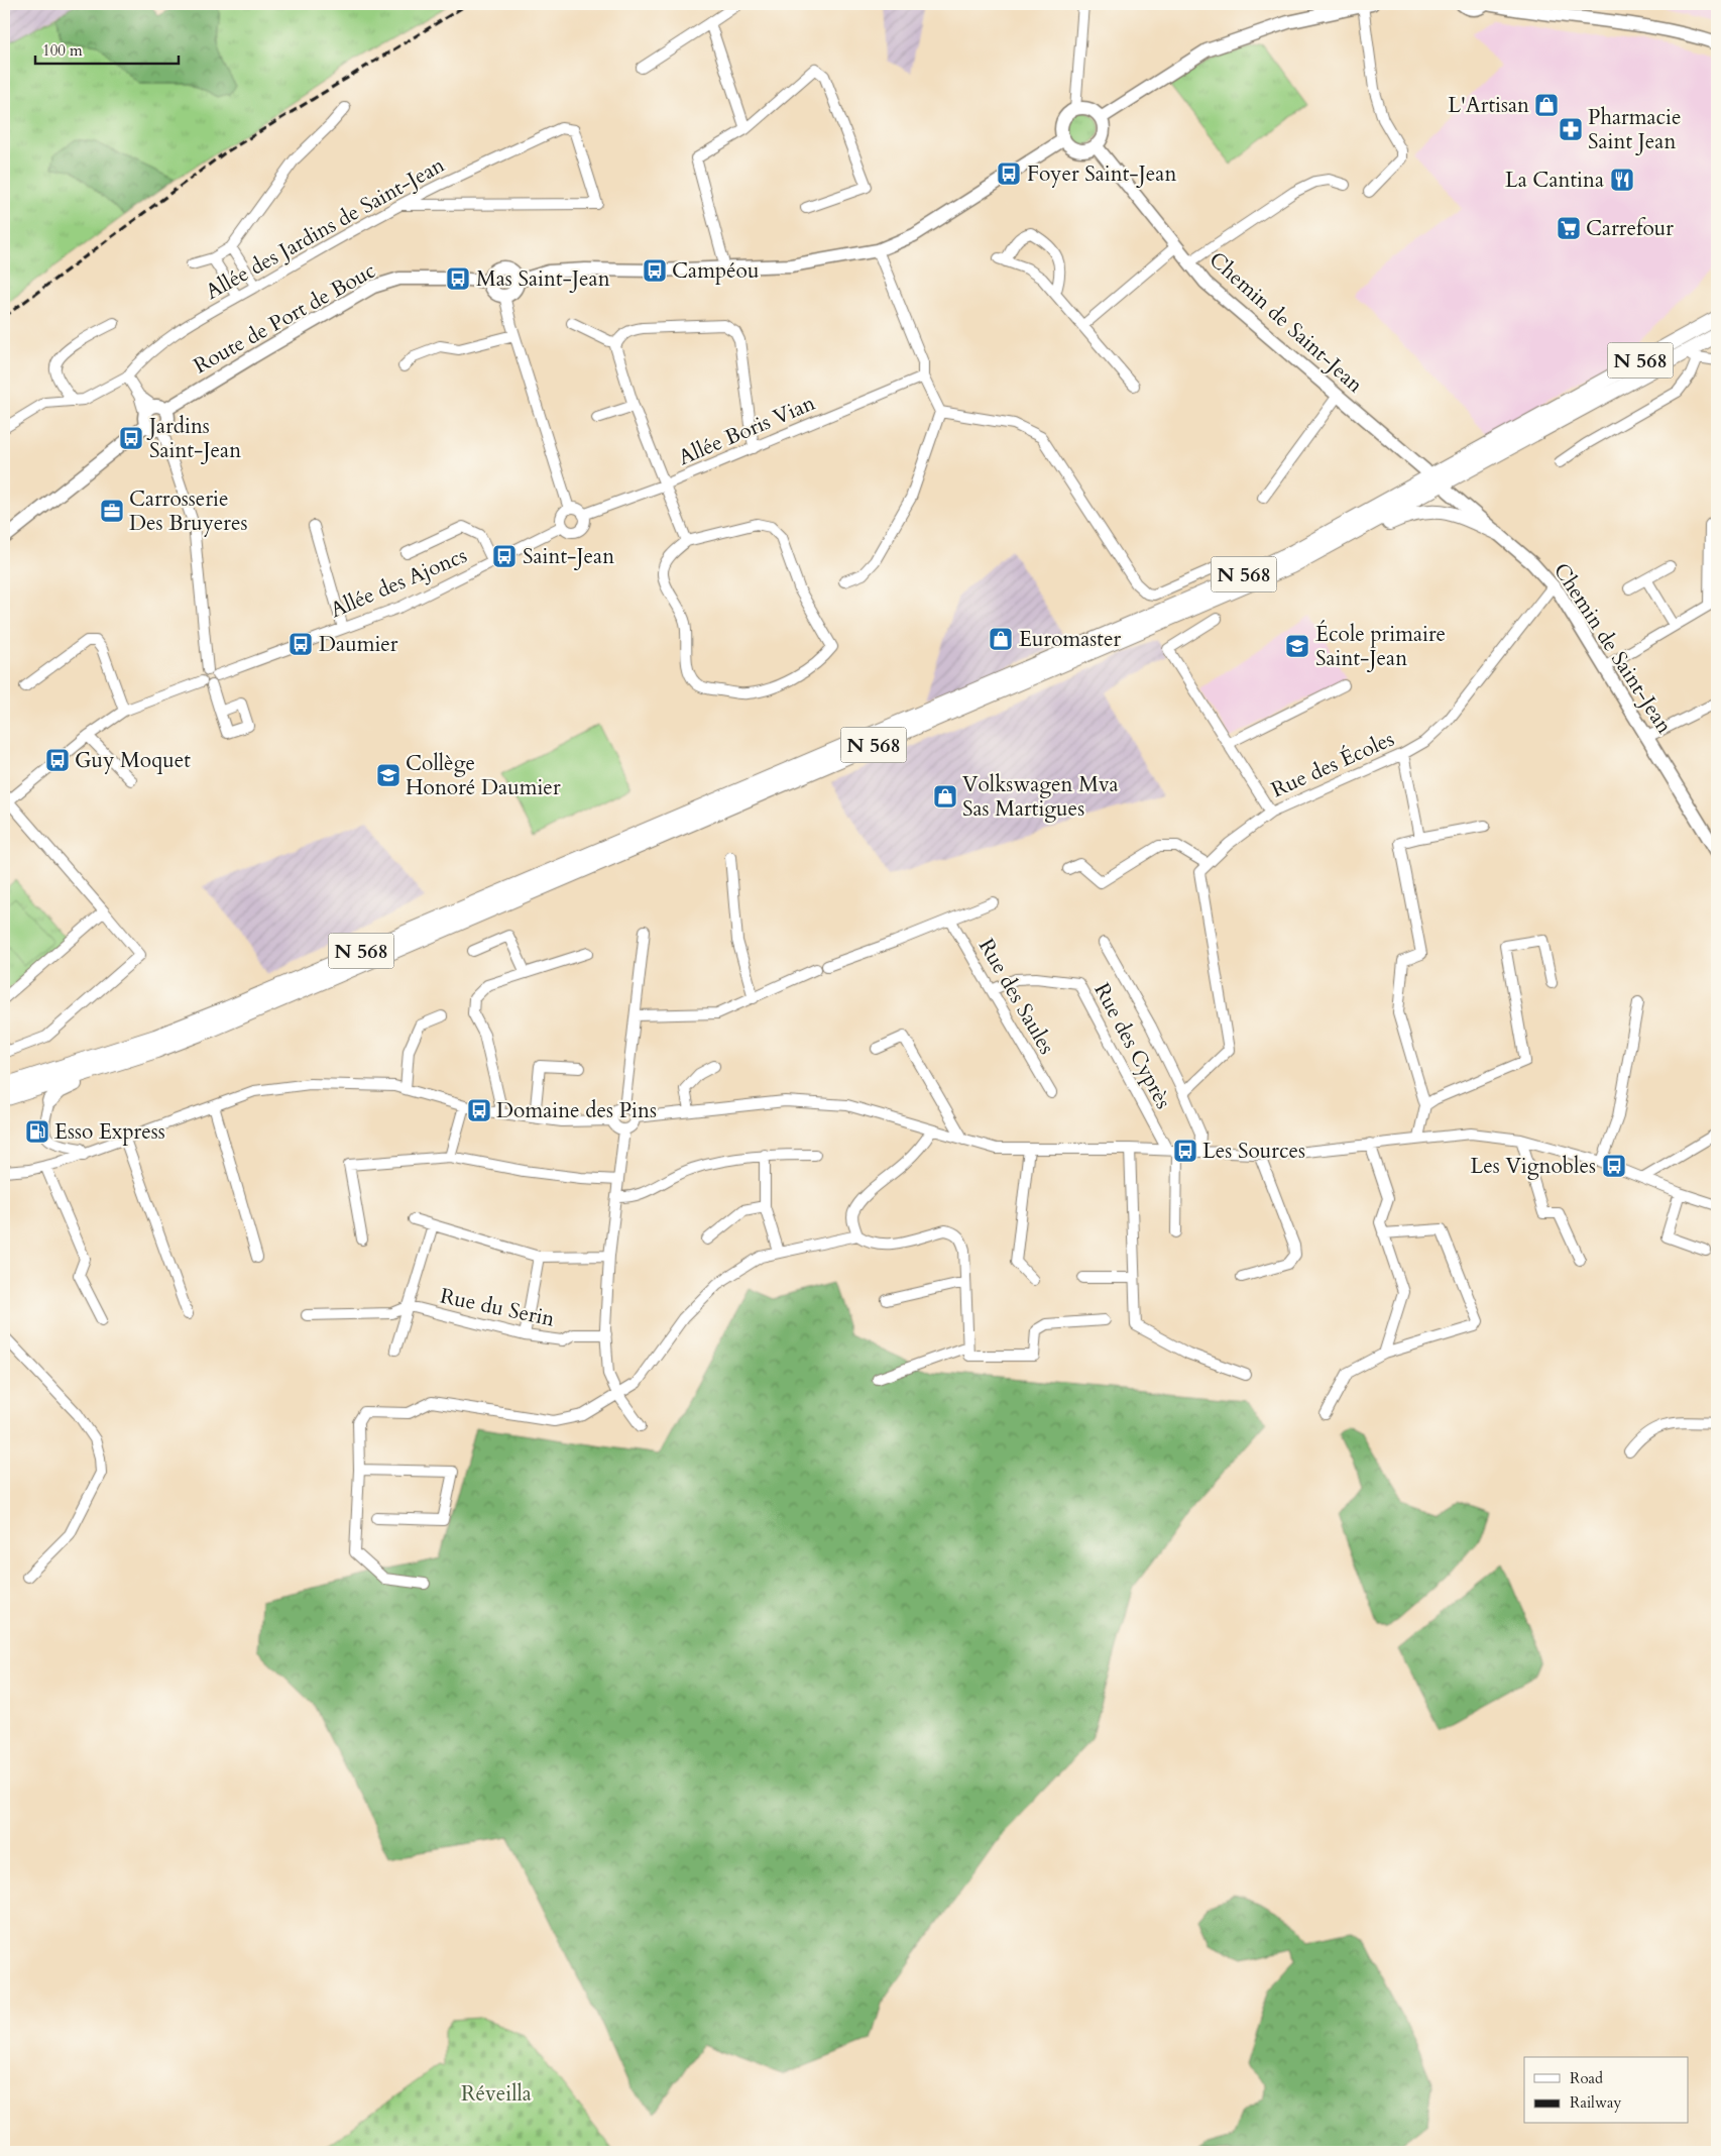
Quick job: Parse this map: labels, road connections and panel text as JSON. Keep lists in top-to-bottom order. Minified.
{"streets":{"highway":["N 568"],"main road":["Route de Port de Bouc","Chemin de Saint-Jean"],"street":["Allée des Jardins de Saint-Jean","Allée Boris Vian","Allée des Ajoncs","Rue des Écoles","Rue des Saules","Rue des Cyprès","Rue du Serin"]},"crossings":[["Chemin de Saint-Jean","Rue des Écoles"],["Allée Boris Vian","Allée des Ajoncs"],["Rue des Saules","Rue des Cyprès"]],"parks":["Réveilla"],"places":{"shop":["L'Artisan","Euromaster","Volkswagen Mva Sas Martigues"],"pharmacy":["Pharmacie Saint Jean"],"bus stop":["Foyer Saint-Jean","Campéou","Mas Saint-Jean","Jardins Saint-Jean","Saint-Jean","Daumier","Guy Moquet","Domaine des Pins","Les Sources","Les Vignobles"],"restaurant":["La Cantina"],"supermarket":["Carrefour"],"office":["Carrosserie Des Bruyeres"],"school or university":["École primaire Saint-Jean","Collège Honoré Daumier"],"fuel station":["Esso Express"]},"legend":["Road","Railway"],"scale_bar":"100 m"}
